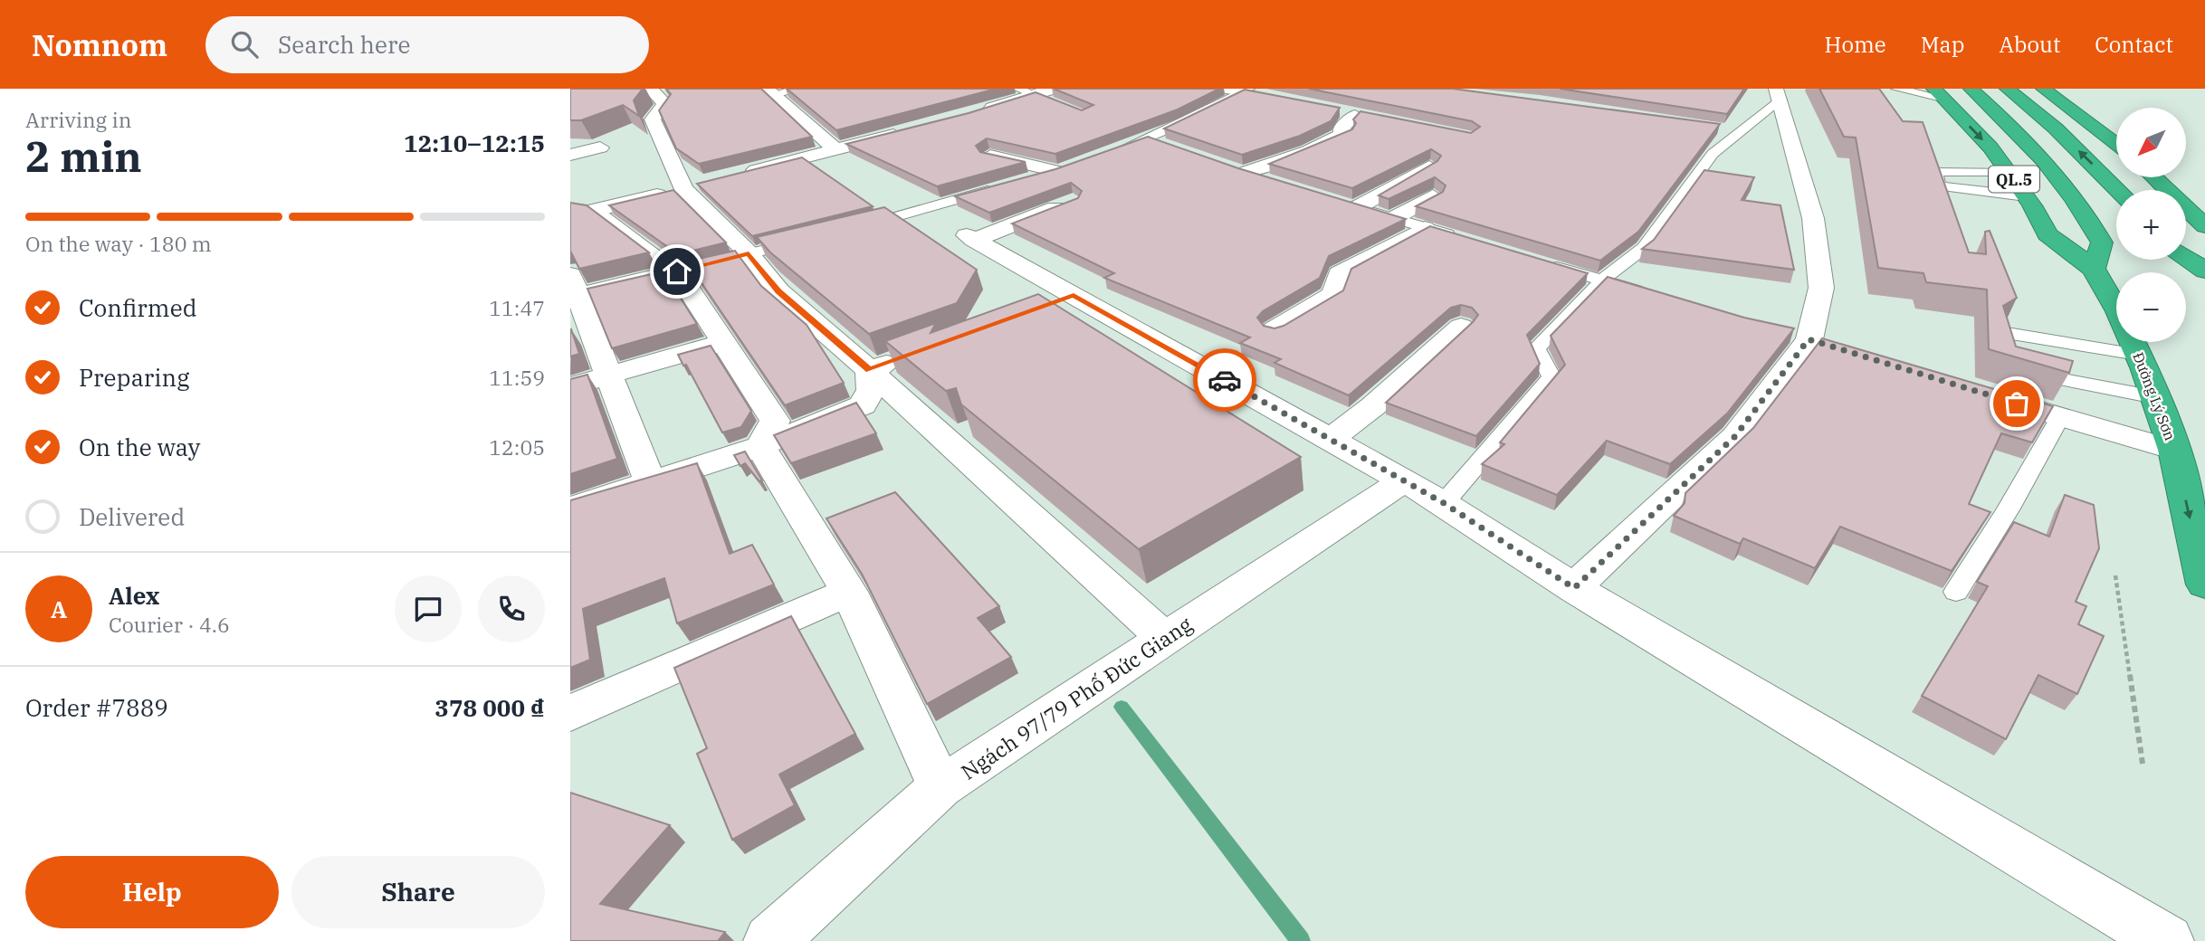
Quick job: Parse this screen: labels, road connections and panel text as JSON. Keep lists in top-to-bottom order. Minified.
{"streets":{"highway":["QL.5","Đường Lý Sơn"],"street":["Ngách 97/79 Phố Đức Giang"]},"crossings":[["QL.5","Đường Lý Sơn"]],"north":"bottom left","page":{"header":"Nomnom","search":"Search here","nav":["Home","Map","About","Contact"],"heading":["2 min","Arriving in","12:10–12:15"],"panel":["Alex","Courier · 4.6","Order #7889","378 000 ₫"],"map_buttons":["+","−"],"bar":"On the way · 180 m","list":[["Confirmed","11:47"],["Preparing","11:59"],["On the way","12:05"],"Delivered"],"round":"A","buttons":["Help","Share"]}}
